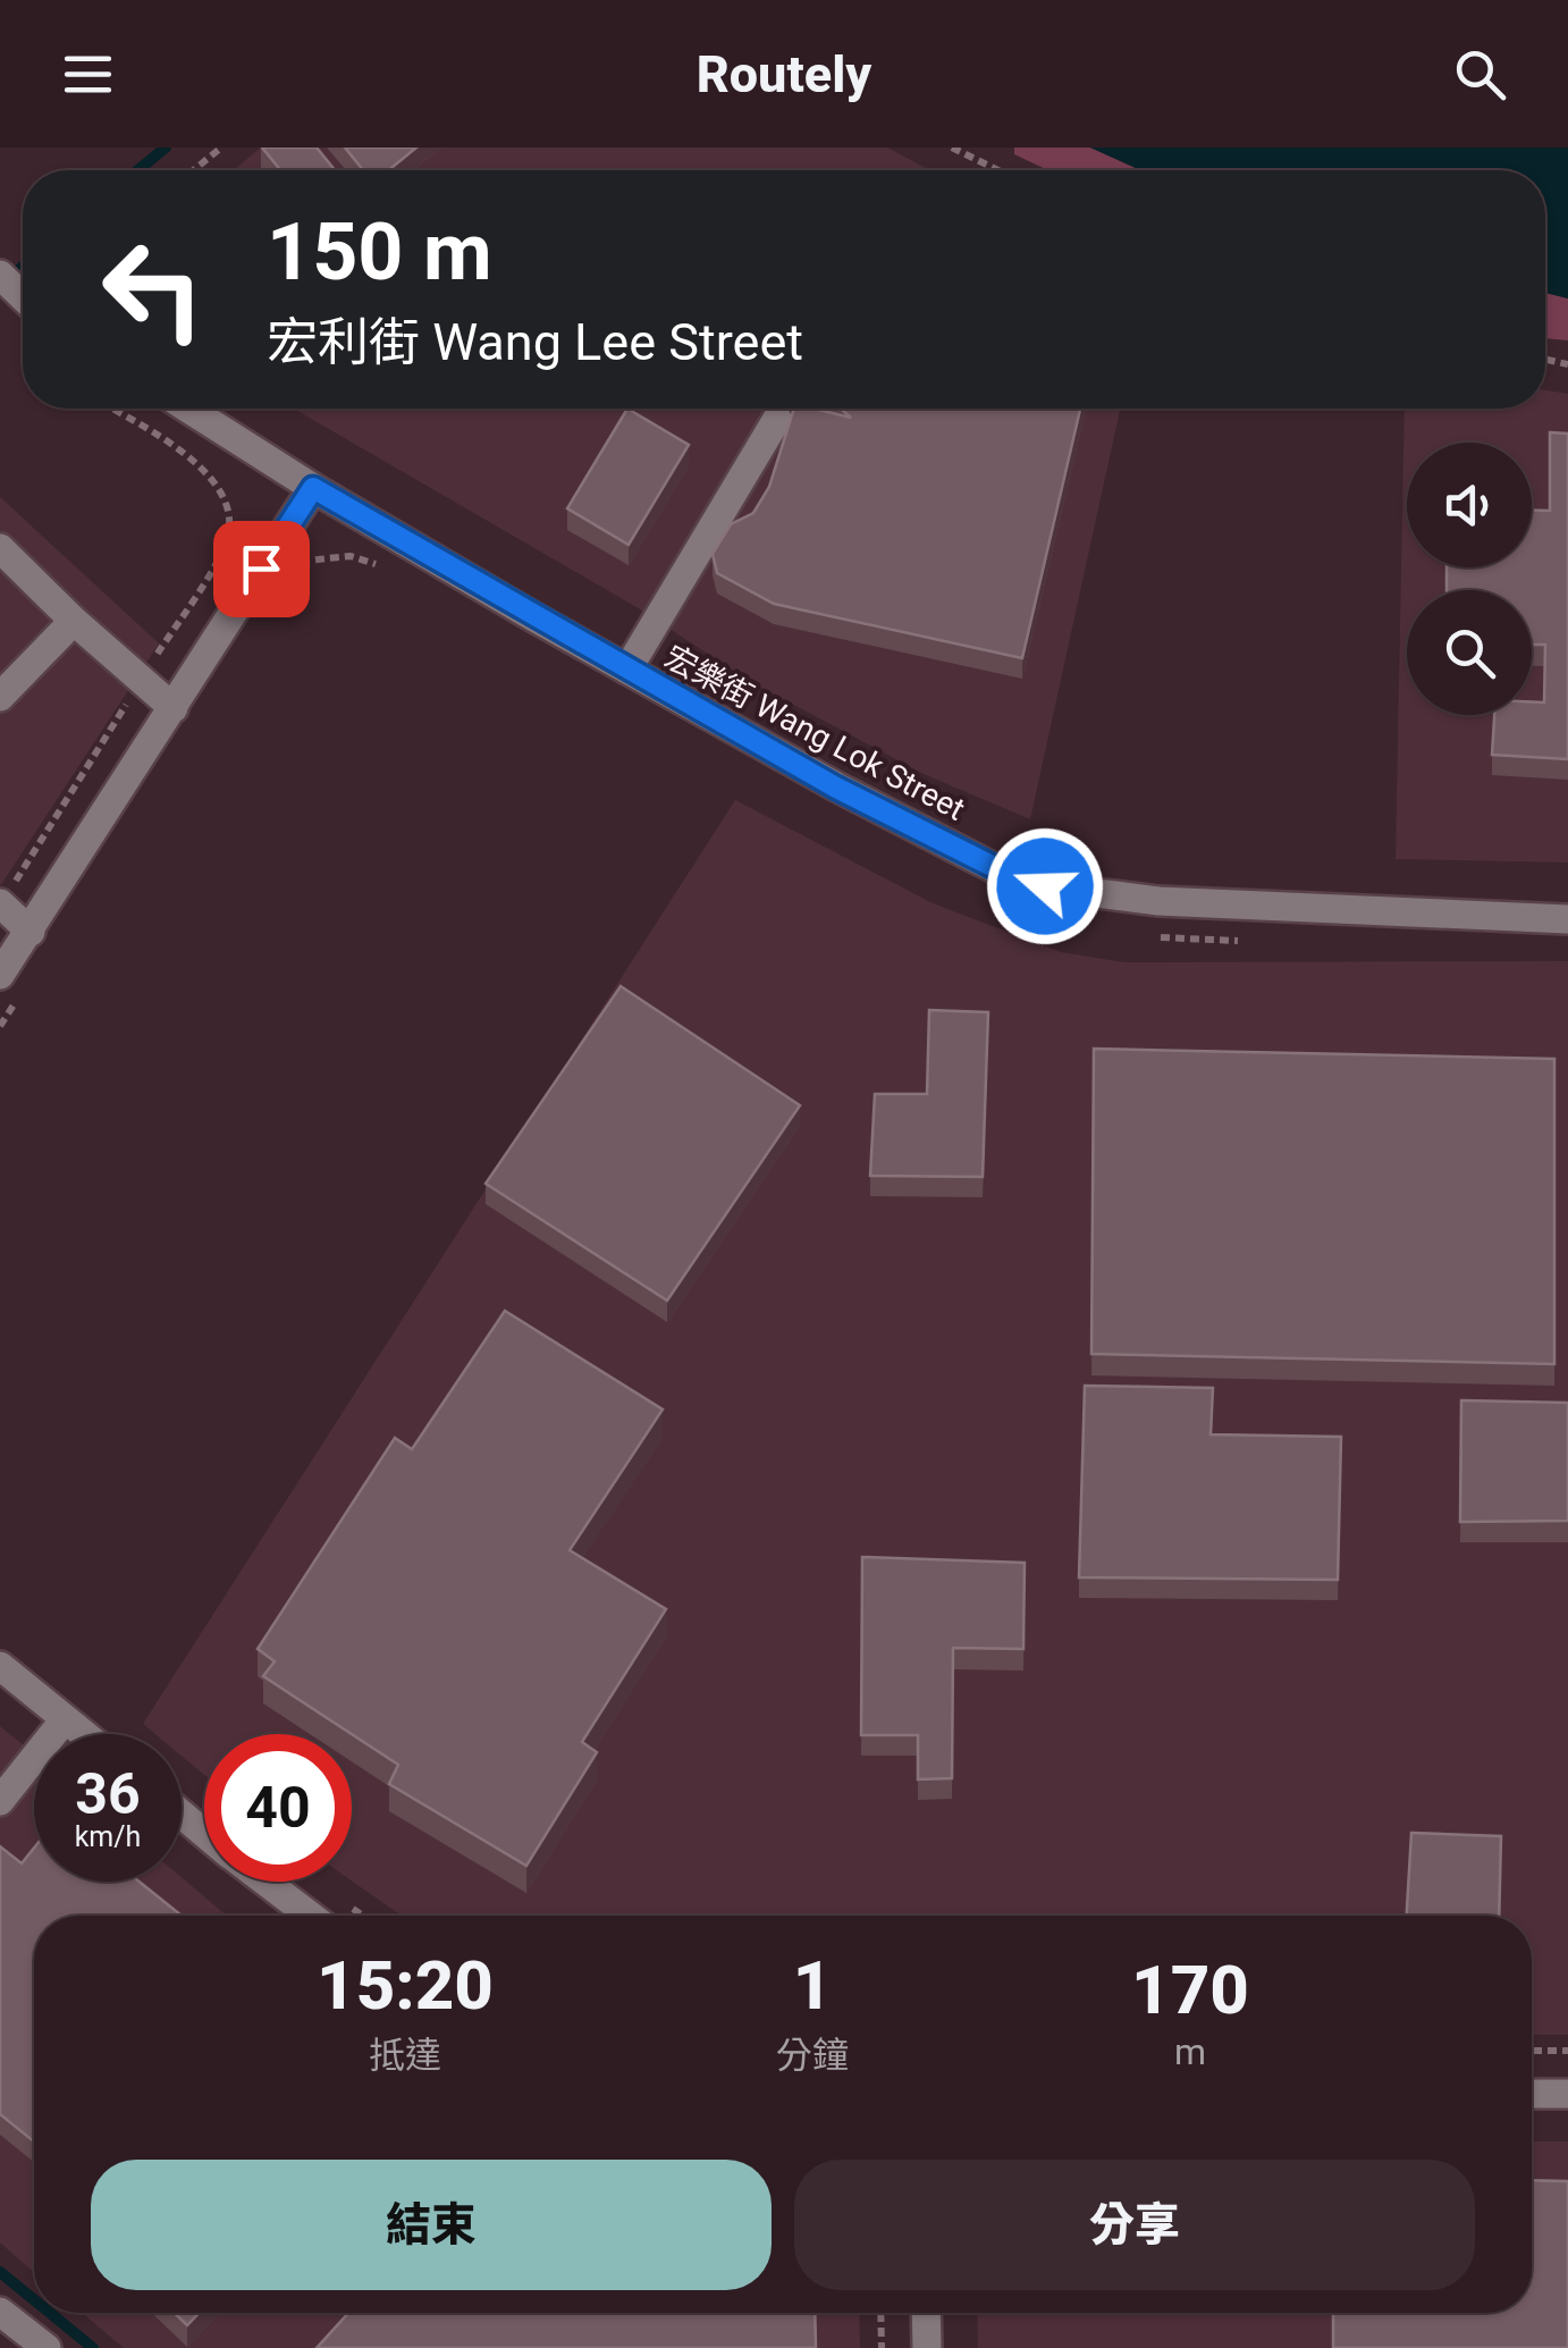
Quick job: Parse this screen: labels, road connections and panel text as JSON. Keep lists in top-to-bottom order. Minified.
{"streets":{"street":["宏樂街 Wang Lok Street"]},"page":{"header":"Routely","turn":["150 m","宏利街 Wang Lee Street"],"speed":"36 km/h","limit":"40","eta":["15:20","抵達","1","分鐘","170","m"],"buttons":["結束","分享"]}}
